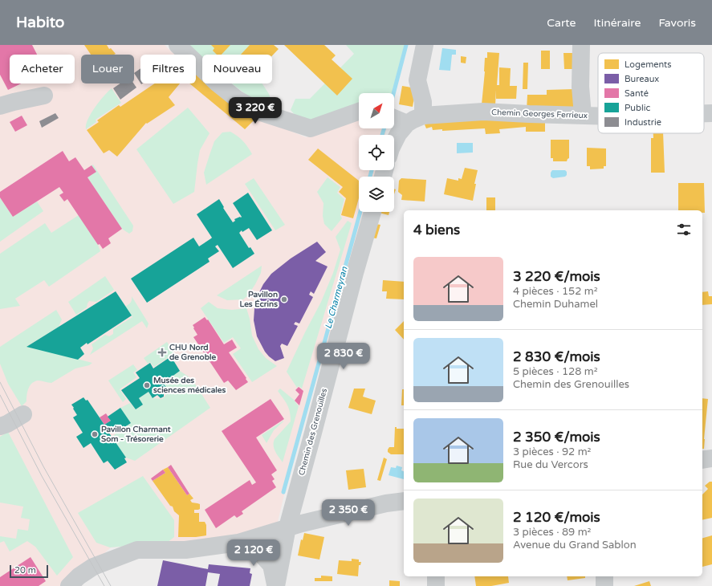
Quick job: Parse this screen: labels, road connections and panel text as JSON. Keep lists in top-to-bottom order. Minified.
{"streets":{"street":["Chemin Georges Ferrieux","Chemin des Grenouilles"]},"water":["Le Charmeyran"],"places":{"other":["Pavillon Les Écrins","Musée des sciences médicales","Pavillon Charmant Som - Trésorerie"],"health":["CHU Nord de Grenoble"]},"legend":["Logements","Bureaux","Santé","Public","Industrie"],"scale_bar":"20 m","north":"top right","page":{"header":"Habito","nav":["Carte","Itinéraire","Favoris"],"chip":["Acheter","Louer","Filtres","Nouveau"],"price":["3 220 €","2 830 €","2 350 €","2 120 €"],"heading":"4 biens","list":[{"name":"3 220 €/mois","note":"4 pièces · 152 m² · Chemin Duhamel"},{"name":"2 830 €/mois","note":"5 pièces · 128 m² · Chemin des Grenouilles"},{"name":"2 350 €/mois","note":"3 pièces · 92 m² · Rue du Vercors"},{"name":"2 120 €/mois","note":"3 pièces · 89 m² · Avenue du Grand Sablon"}],"scale":"20 m"}}
